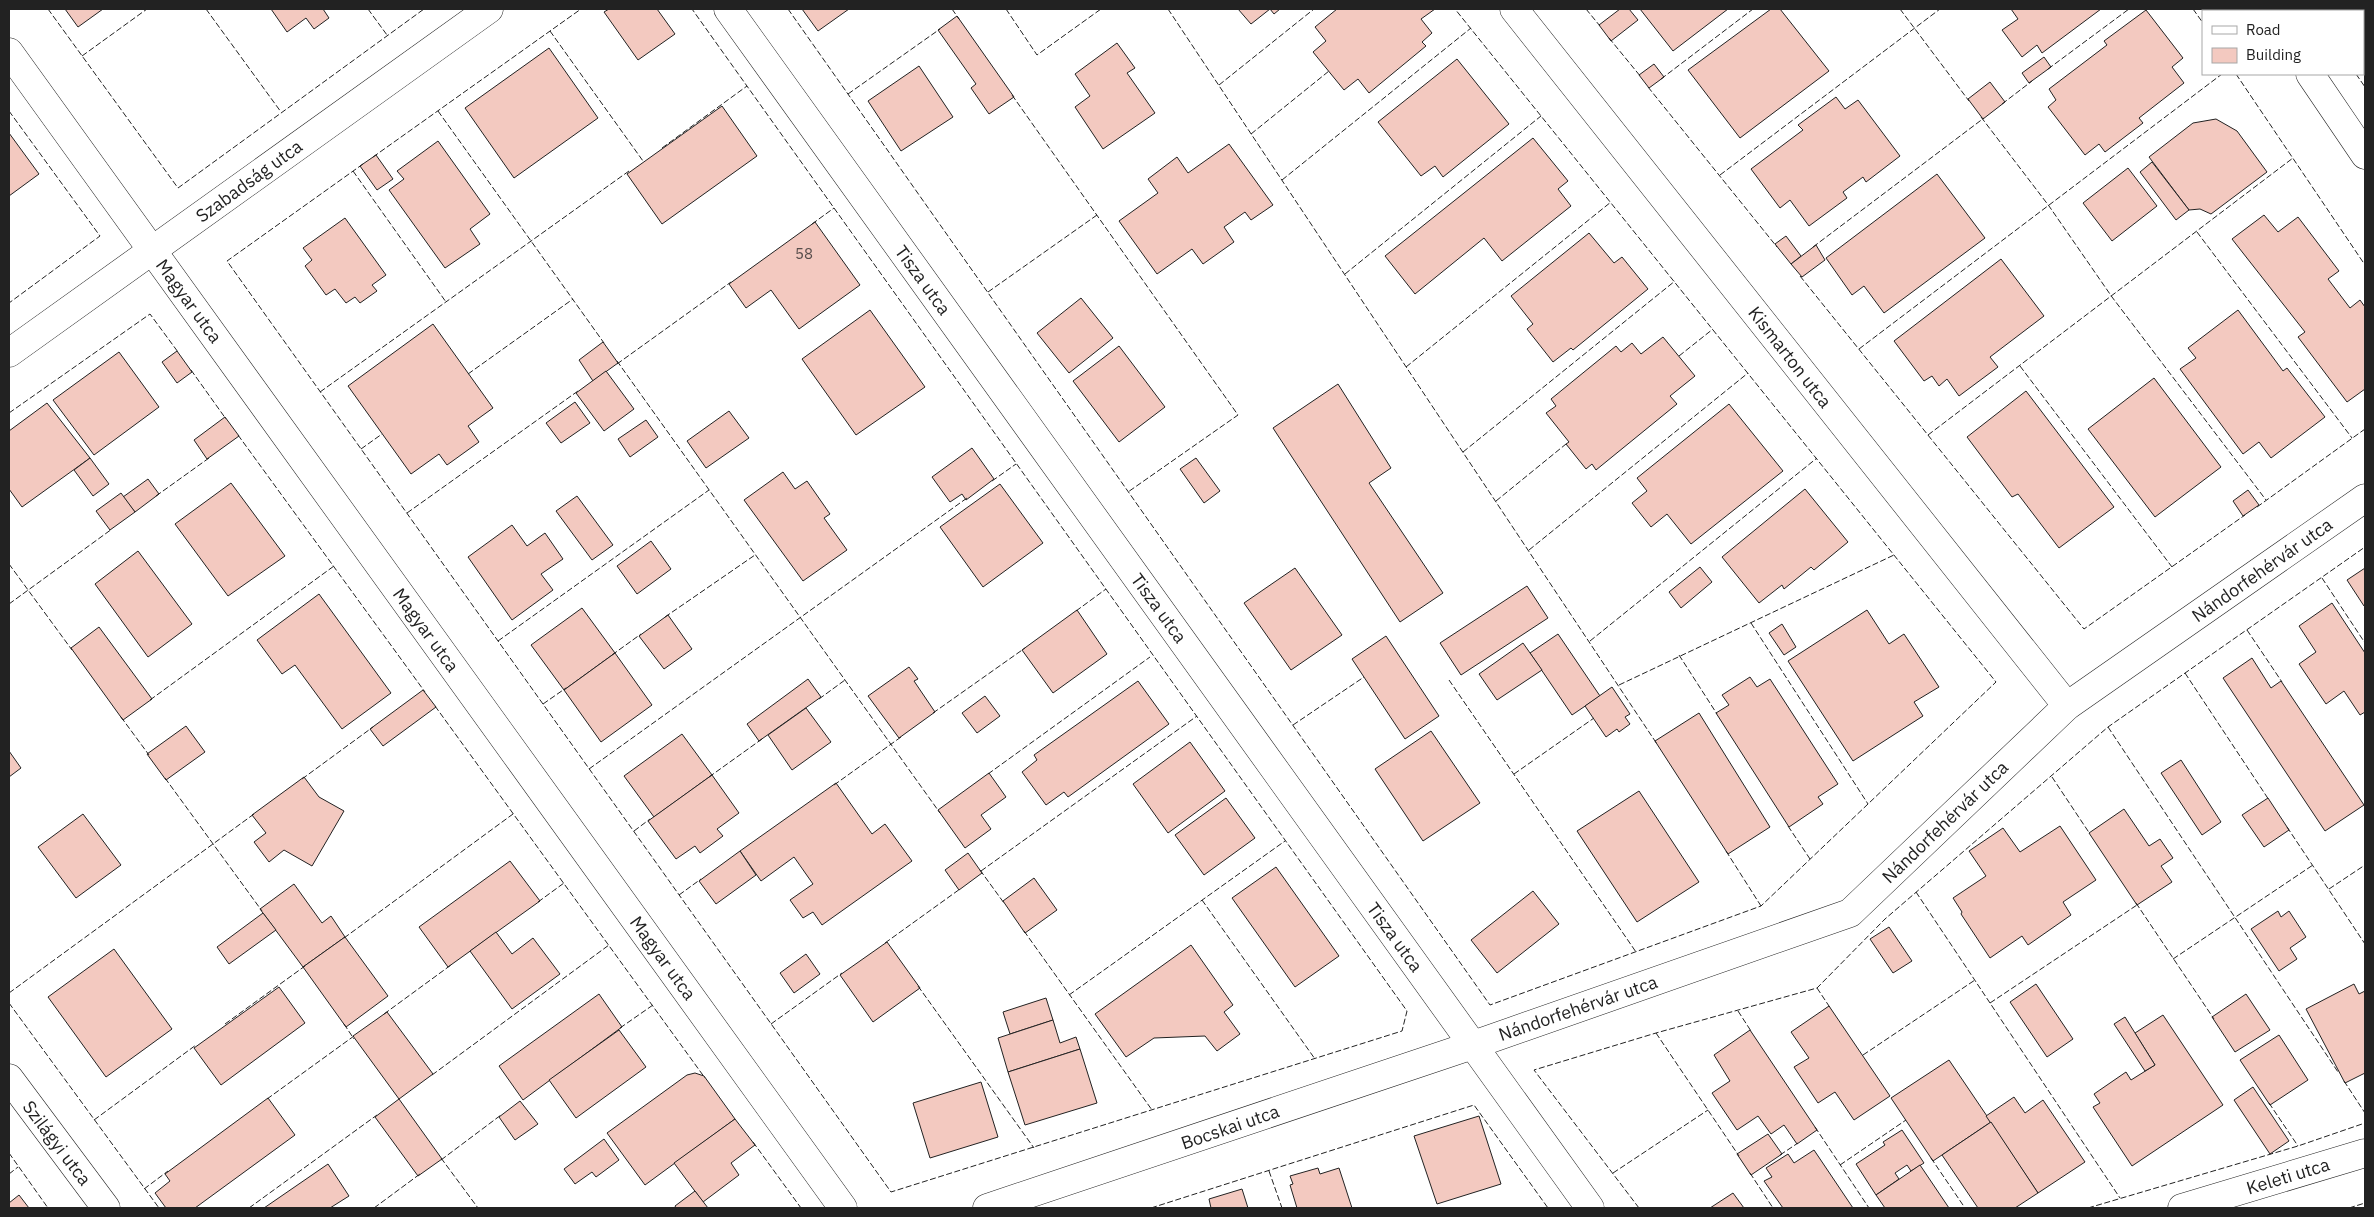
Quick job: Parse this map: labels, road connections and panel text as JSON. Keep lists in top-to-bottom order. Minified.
{"streets":{"street":["Szabadság utca","Tisza utca","Magyar utca","Kismarton utca","Nándorfehérvár utca","Bocskai utca","Szilágyi utca","Keleti utca"]},"crossings":[["Szabadság utca","Magyar utca"],["Tisza utca","Nándorfehérvár utca"],["Tisza utca","Bocskai utca"],["Kismarton utca","Nándorfehérvár utca"],["Nándorfehérvár utca","Bocskai utca"]],"house_numbers":["58"],"legend":["Road","Building"]}
